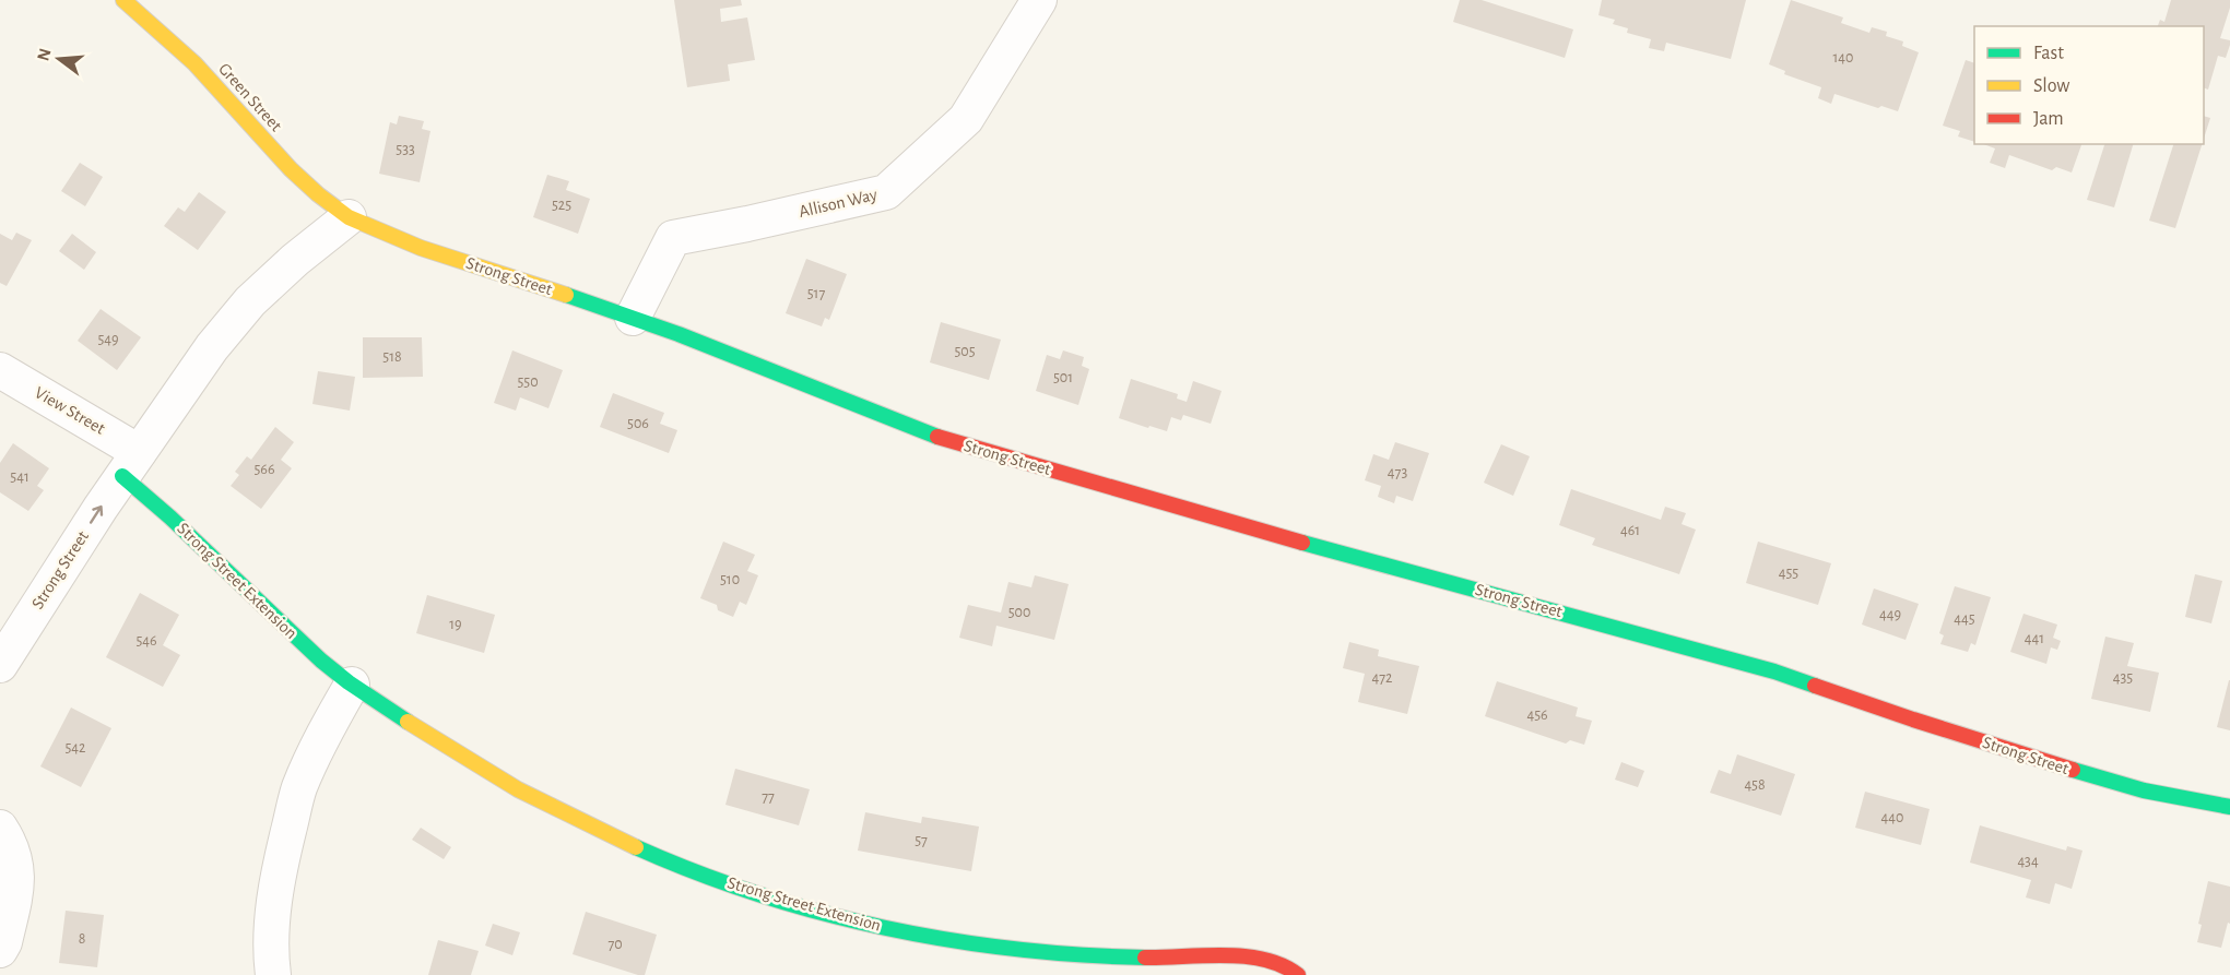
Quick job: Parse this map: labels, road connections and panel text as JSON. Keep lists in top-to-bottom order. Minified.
{"streets":{"street":["Green Street","Allison Way","Strong Street","View Street","Strong Street Extension"]},"crossings":[["Green Street","Strong Street"],["Allison Way","Strong Street"],["Strong Street","View Street"],["Strong Street","Strong Street Extension"],["View Street","Strong Street Extension"]],"house_numbers":["140","533","525","517","549","505","518","501","550","506","566","473","541","461","455","510","500","449","445","19","441","546","472","435","456","542","458","77","440","57","434","8","70"],"legend":["Fast","Slow","Jam"],"north":"left"}
